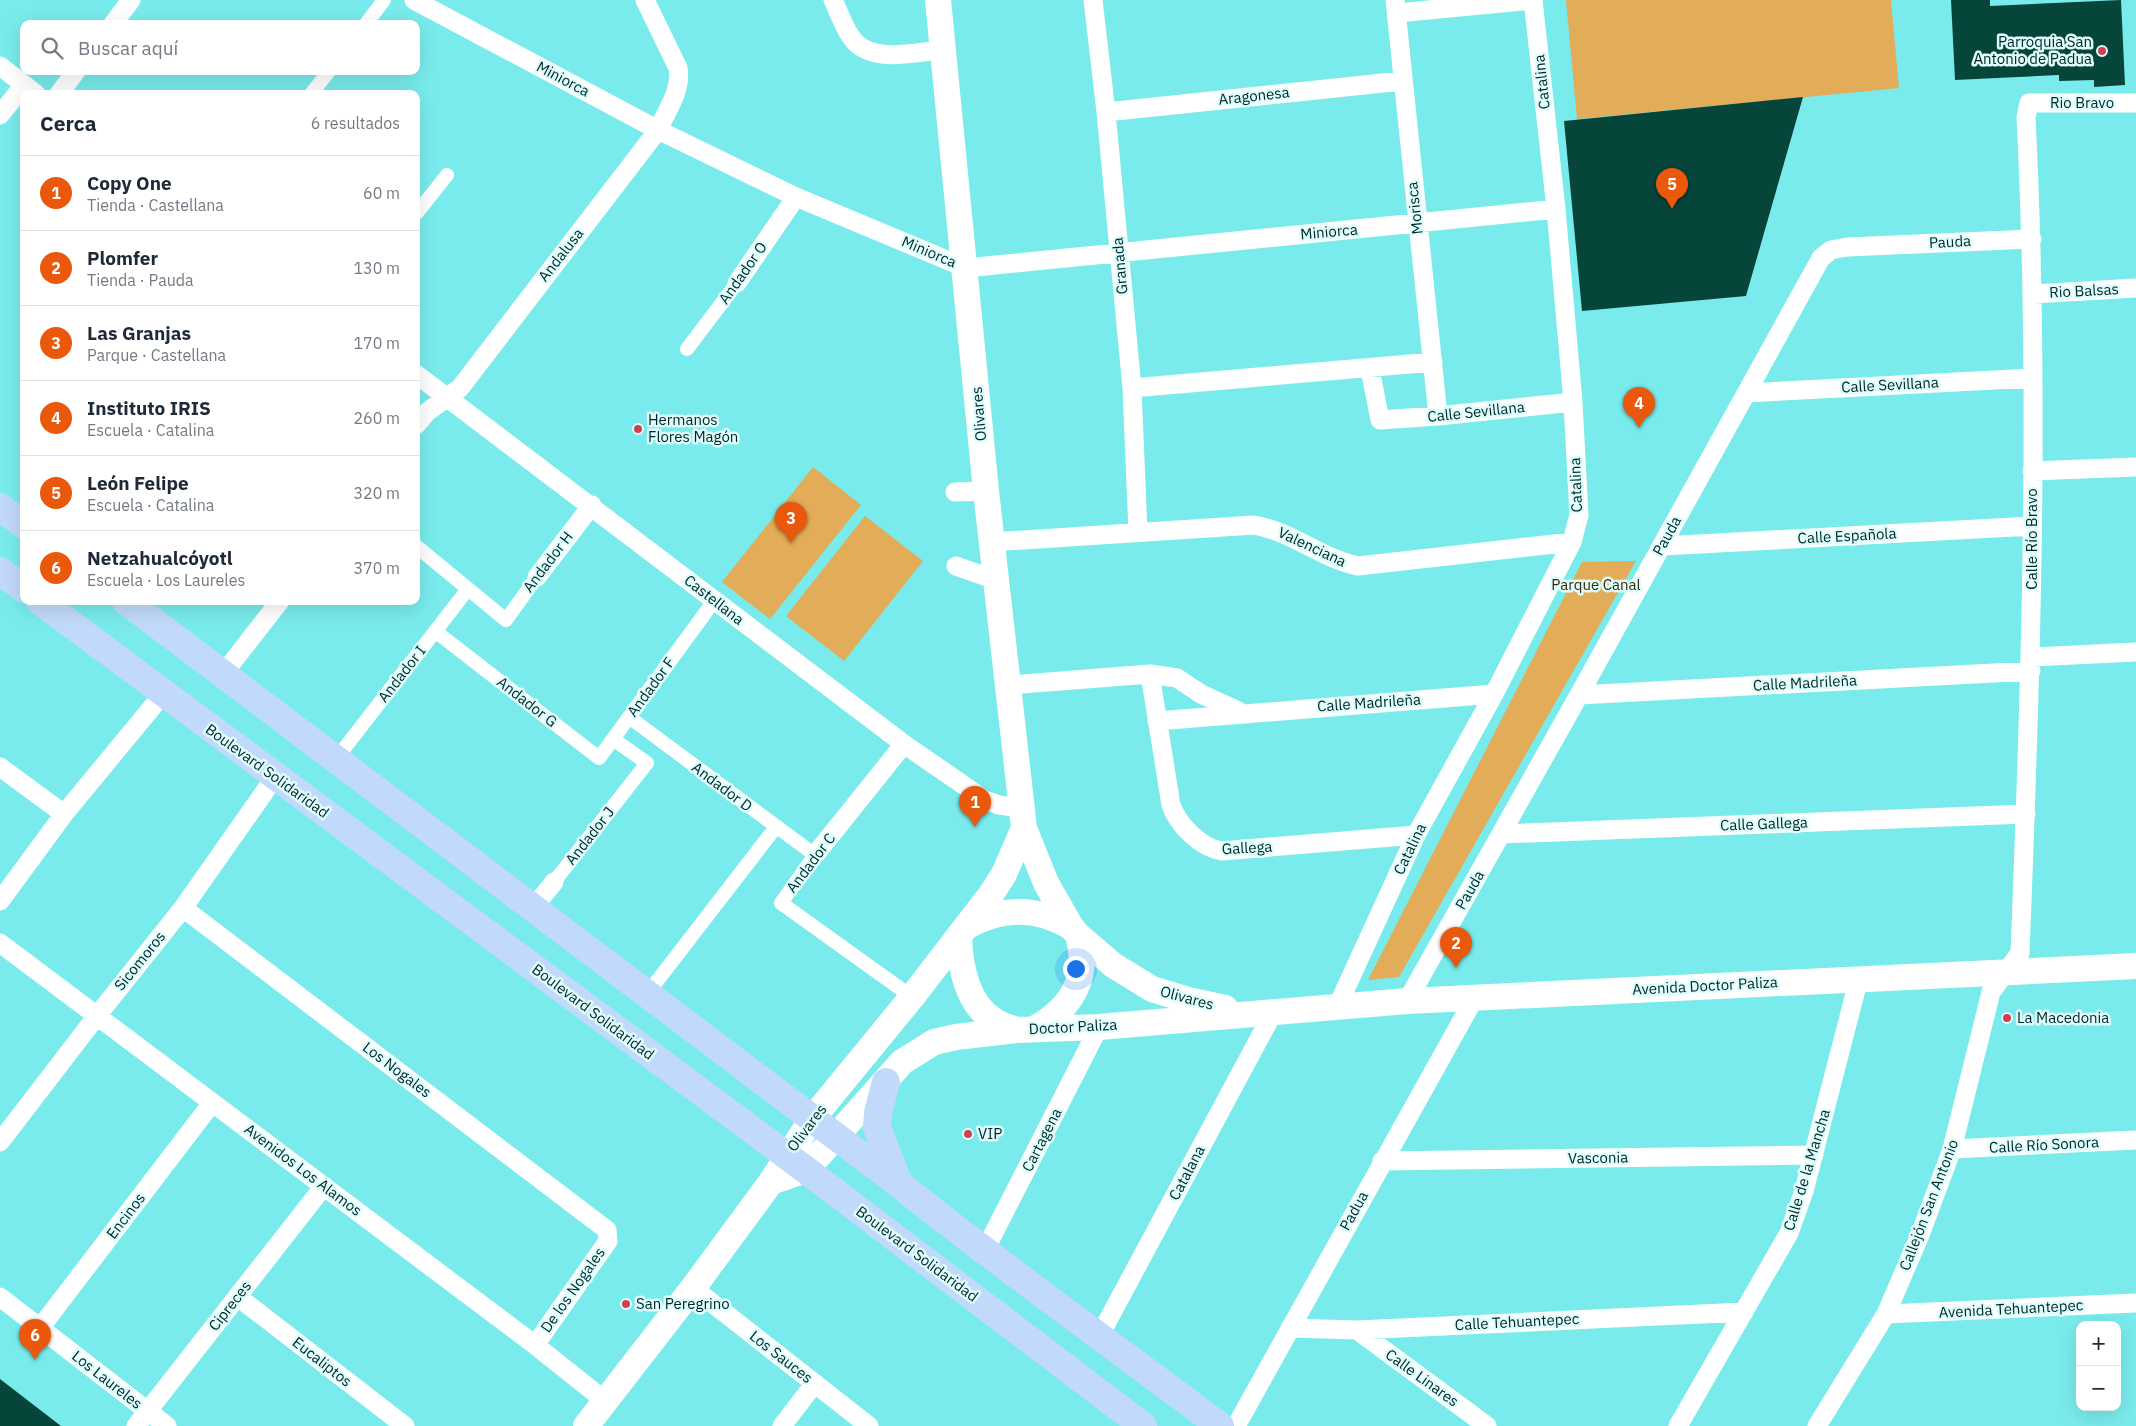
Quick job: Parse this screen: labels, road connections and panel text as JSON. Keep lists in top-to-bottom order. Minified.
{"streets":{"main road":["Olivares","Boulevard Solidaridad","Avenida Doctor Paliza","Doctor Paliza"],"street":["Miniorca","Catalina","Aragonesa","Rio Bravo","Morisca","Pauda","Andalusa","Granada","Andador O","Rio Balsas","Calle Sevillana","Calle Española","Calle Río Bravo","Valenciana","Andador H","Castellana","Andador I","Calle Madrileña","Andador F","Andador G","Andador D","Calle Gallega","Andador J","Gallega","Andador C","Sicomoros","Los Nogales","Cartagena","Calle Río Sonora","Vasconia","Avenidos Los Alamos","Calle de la Mancha","Catalana","Callejón San Antonio","Padua","Encinos","De los Nogales","Cipreces","Avenida Tehuantepec","Calle Tehuantepec","Los Sauces","Eucaliptos","Calle Linares","Los Laureles"]},"crossings":[["Miniorca","Catalina"],["Miniorca","Morisca"],["Miniorca","Andalusa"],["Miniorca","Granada"],["Miniorca","Andador O"],["Miniorca","Olivares"],["Catalina","Calle Sevillana"],["Catalina","Valenciana"],["Catalina","Calle Madrileña"],["Catalina","Gallega"],["Catalina","Avenida Doctor Paliza"],["Aragonesa","Morisca"],["Aragonesa","Granada"],["Rio Bravo","Calle Río Bravo"],["Morisca","Calle Sevillana"],["Pauda","Calle Sevillana"],["Pauda","Calle Española"],["Pauda","Calle Río Bravo"],["Pauda","Calle Madrileña"],["Pauda","Calle Gallega"],["Pauda","Avenida Doctor Paliza"],["Andalusa","Castellana"],["Granada","Valenciana"],["Rio Balsas","Calle Río Bravo"],["Calle Sevillana","Calle Río Bravo"],["Olivares","Valenciana"],["Olivares","Castellana"],["Olivares","Boulevard Solidaridad"],["Olivares","Andador C"],["Olivares","Avenida Doctor Paliza"],["Olivares","Doctor Paliza"],["Olivares","Avenidos Los Alamos"],["Olivares","Catalana"],["Olivares","Los Sauces"],["Calle Española","Calle Río Bravo"],["Calle Río Bravo","Calle Madrileña"],["Calle Río Bravo","Calle Gallega"],["Calle Río Bravo","Avenida Doctor Paliza"],["Calle Río Bravo","Callejón San Antonio"],["Andador H","Castellana"],["Andador H","Andador I"],["Castellana","Andador F"],["Castellana","Andador C"],["Andador I","Andador G"],["Calle Madrileña","Gallega"],["Andador F","Andador G"],["Andador F","Andador D"],["Andador F","Andador J"],["Andador G","Andador J"],["Boulevard Solidaridad","Sicomoros"],["Boulevard Solidaridad","Doctor Paliza"],["Andador D","Andador C"],["Sicomoros","Los Nogales"],["Sicomoros","Avenidos Los Alamos"],["Avenida Doctor Paliza","Doctor Paliza"],["Avenida Doctor Paliza","Calle de la Mancha"],["Avenida Doctor Paliza","Catalana"],["Avenida Doctor Paliza","Callejón San Antonio"],["Avenida Doctor Paliza","Padua"],["Doctor Paliza","Cartagena"],["Doctor Paliza","Catalana"],["Los Nogales","De los Nogales"],["Calle Río Sonora","Callejón San Antonio"],["Vasconia","Calle de la Mancha"],["Vasconia","Padua"],["Avenidos Los Alamos","Encinos"],["Avenidos Los Alamos","De los Nogales"],["Avenidos Los Alamos","Cipreces"],["Calle de la Mancha","Calle Tehuantepec"],["Callejón San Antonio","Avenida Tehuantepec"],["Padua","Calle Tehuantepec"],["Encinos","Los Laureles"],["Cipreces","Eucaliptos"],["Cipreces","Los Laureles"],["Calle Tehuantepec","Calle Linares"]],"parks":["Parque Canal"],"places":["Parroquia San Antonio de Padua","Hermanos Flores Magón","La Macedonia","VIP","San Peregrino"],"page":{"search":"Buscar aquí","heading":["Cerca","6 resultados"],"list":[{"mark":"1","name":"Copy One","note":"Tienda · Castellana","value":"60 m"},{"mark":"2","name":"Plomfer","note":"Tienda · Pauda","value":"130 m"},{"mark":"3","name":"Las Granjas","note":"Parque · Castellana","value":"170 m"},{"mark":"4","name":"Instituto IRIS","note":"Escuela · Catalina","value":"260 m"},{"mark":"5","name":"León Felipe","note":"Escuela · Catalina","value":"320 m"},{"mark":"6","name":"Netzahualcóyotl","note":"Escuela · Los Laureles","value":"370 m"}],"pins":["5","4","3","1","2","6"],"map_buttons":["+","−"]}}
